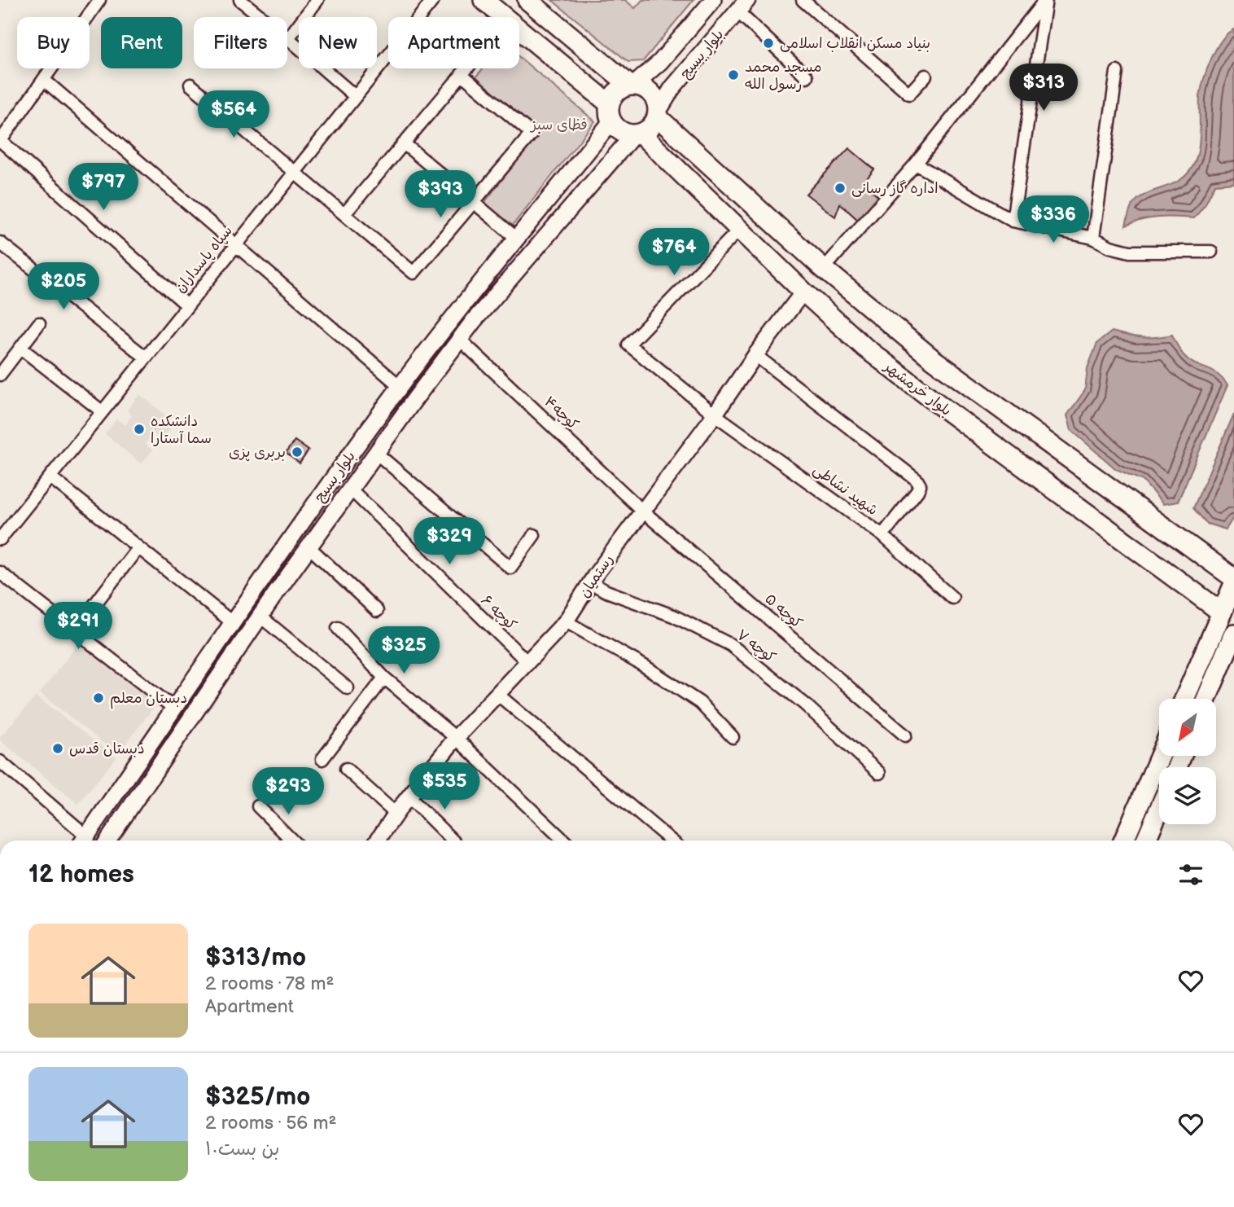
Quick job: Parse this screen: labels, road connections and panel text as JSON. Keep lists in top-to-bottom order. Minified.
{"streets":{"main road":["بلوار بسیج","بلوار خرمشهر"],"street":["سپاه پاسداران","کوچه۴","شهید نشاطی","رستمیان","کوچه ۵","کوچه ۶","کوچه ۷"]},"crossings":[["بلوار بسیج","بلوار خرمشهر"],["بلوار بسیج","کوچه۴"],["بلوار بسیج","کوچه ۶"],["بلوار خرمشهر","شهید نشاطی"],["بلوار خرمشهر","رستمیان"],["کوچه۴","رستمیان"],["کوچه۴","کوچه ۵"],["شهید نشاطی","رستمیان"],["رستمیان","کوچه ۵"],["رستمیان","کوچه ۶"],["رستمیان","کوچه ۷"]],"parks":["فظای سبز"],"places":["بنیاد مسکن انقلاب اسلامی","مسجد محمد رسول الله","اداره گاز رسانی","دانشکده سما آستارا","بربری پزی","دبستان معلم","دبستان قدس"],"north":"bottom left","page":{"chip":["Buy","Rent","Filters","New","Apartment"],"price":["$313","$564","$797","$393","$336","$764","$205","$329","$291","$325","$535","$293"],"heading":"12 homes","list":[{"name":"$313/mo","note":"2 rooms · 78 m² · Apartment"},{"name":"$325/mo","note":"2 rooms · 56 m² · بن بست۱۰"}]}}
